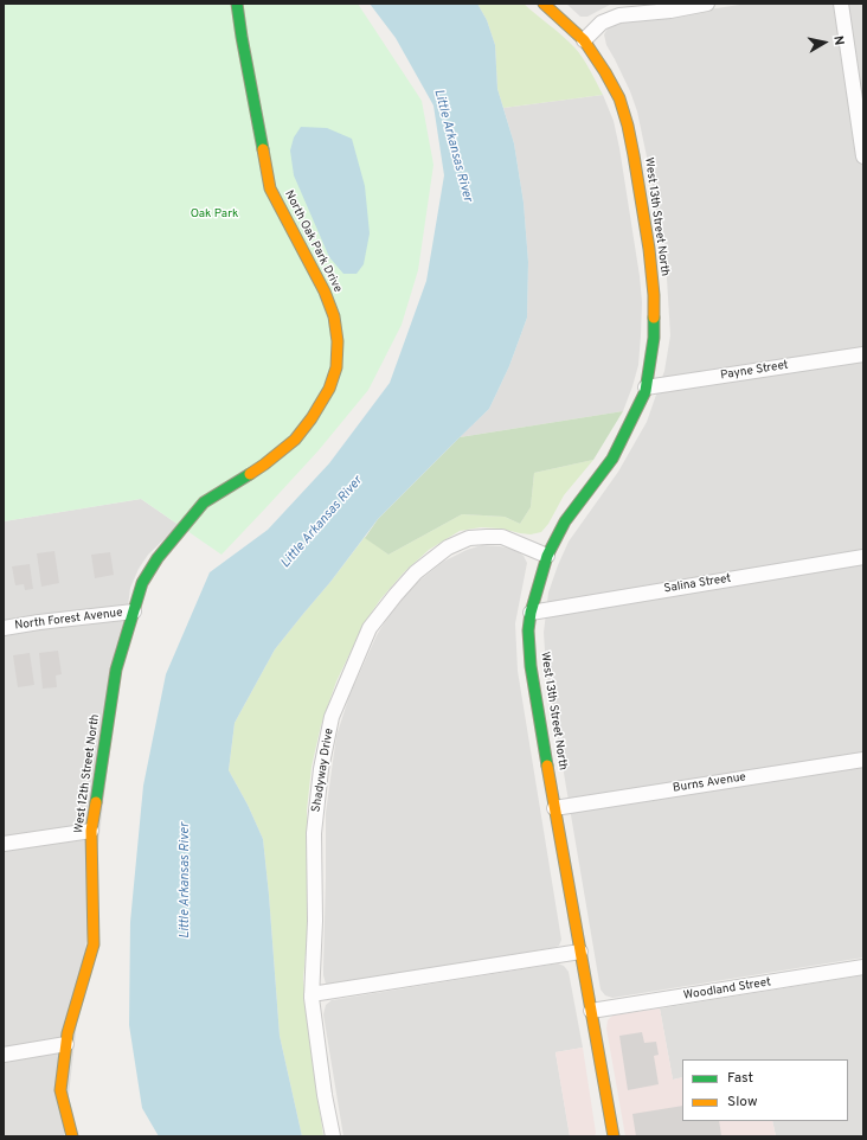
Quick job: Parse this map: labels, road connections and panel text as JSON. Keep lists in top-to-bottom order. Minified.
{"streets":{"street":["West 13th Street North","North Oak Park Drive","Payne Street","Salina Street","North Forest Avenue","Shadyway Drive","West 12th Street North","Burns Avenue","Woodland Street"]},"crossings":[["West 13th Street North","Payne Street"],["West 13th Street North","Salina Street"],["West 13th Street North","Shadyway Drive"],["West 13th Street North","Burns Avenue"],["West 13th Street North","Woodland Street"],["North Oak Park Drive","North Forest Avenue"],["North Oak Park Drive","West 12th Street North"],["North Forest Avenue","West 12th Street North"]],"water":["Little Arkansas River"],"parks":["Oak Park"],"legend":["Fast","Slow"],"north":"right"}
